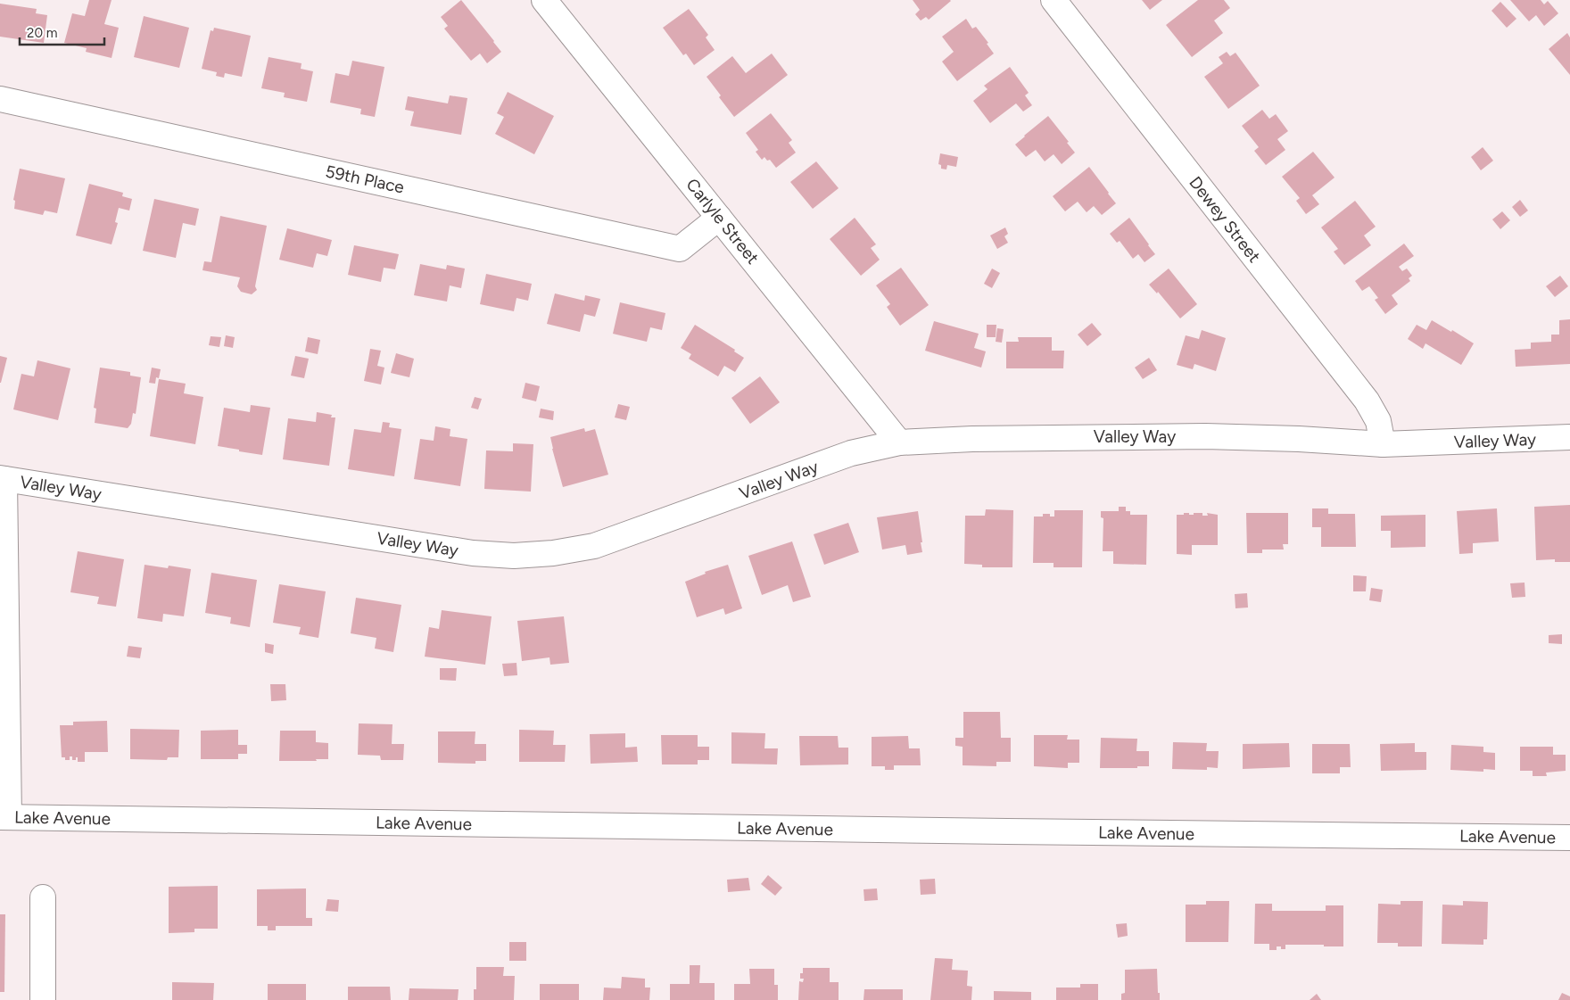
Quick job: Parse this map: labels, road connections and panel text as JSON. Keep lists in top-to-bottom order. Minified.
{"streets":{"street":["59th Place","Dewey Street","Carlyle Street","Valley Way","Lake Avenue"]},"crossings":[["59th Place","Carlyle Street"],["Dewey Street","Valley Way"],["Carlyle Street","Valley Way"]],"scale_bar":"20 m"}
